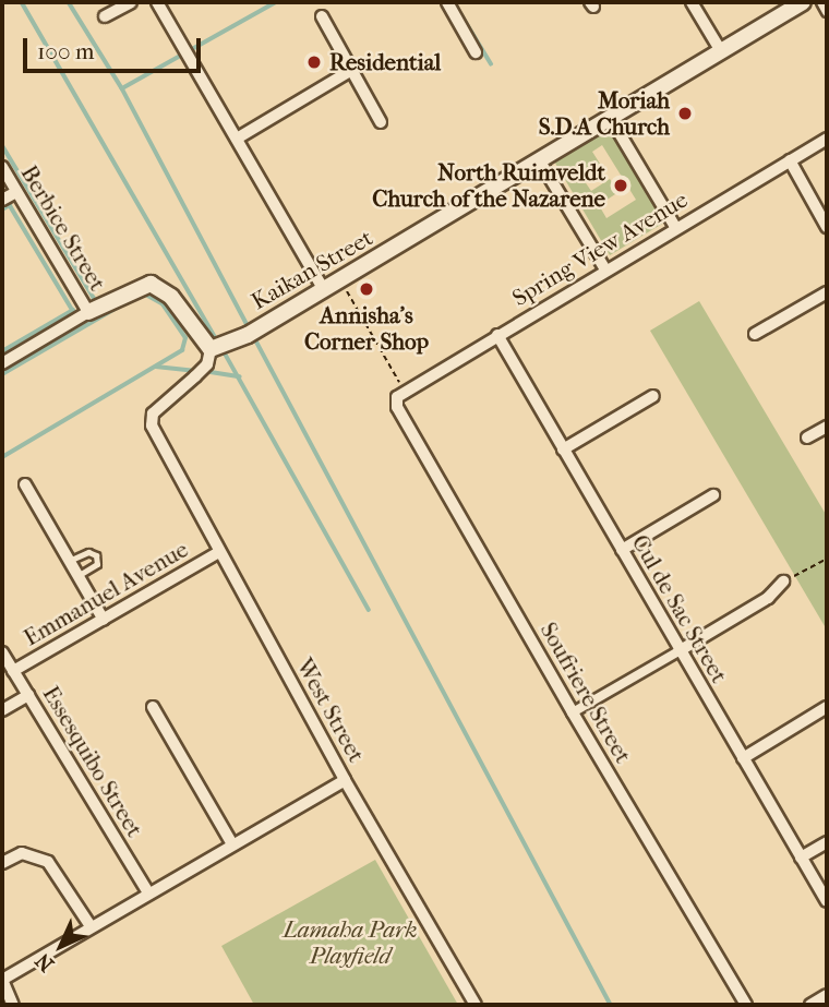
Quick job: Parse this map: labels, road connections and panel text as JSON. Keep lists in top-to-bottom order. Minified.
{"streets":{"street":["Berbice Street","Spring View Avenue","Kaikan Street","Emmanuel Avenue","Cul de Sac Street","Soufriere Street","West Street","Essesquibo Street"]},"crossings":[["Spring View Avenue","Cul de Sac Street"],["Spring View Avenue","Soufriere Street"],["Kaikan Street","West Street"],["Emmanuel Avenue","West Street"],["Emmanuel Avenue","Essesquibo Street"]],"parks":["Lamaha Park Playfield"],"places":["Residential","Moriah S.D.A Church","North Ruimveldt Church of the Nazarene","Annisha's Corner Shop"],"scale_bar":"100 m","north":"bottom left"}
